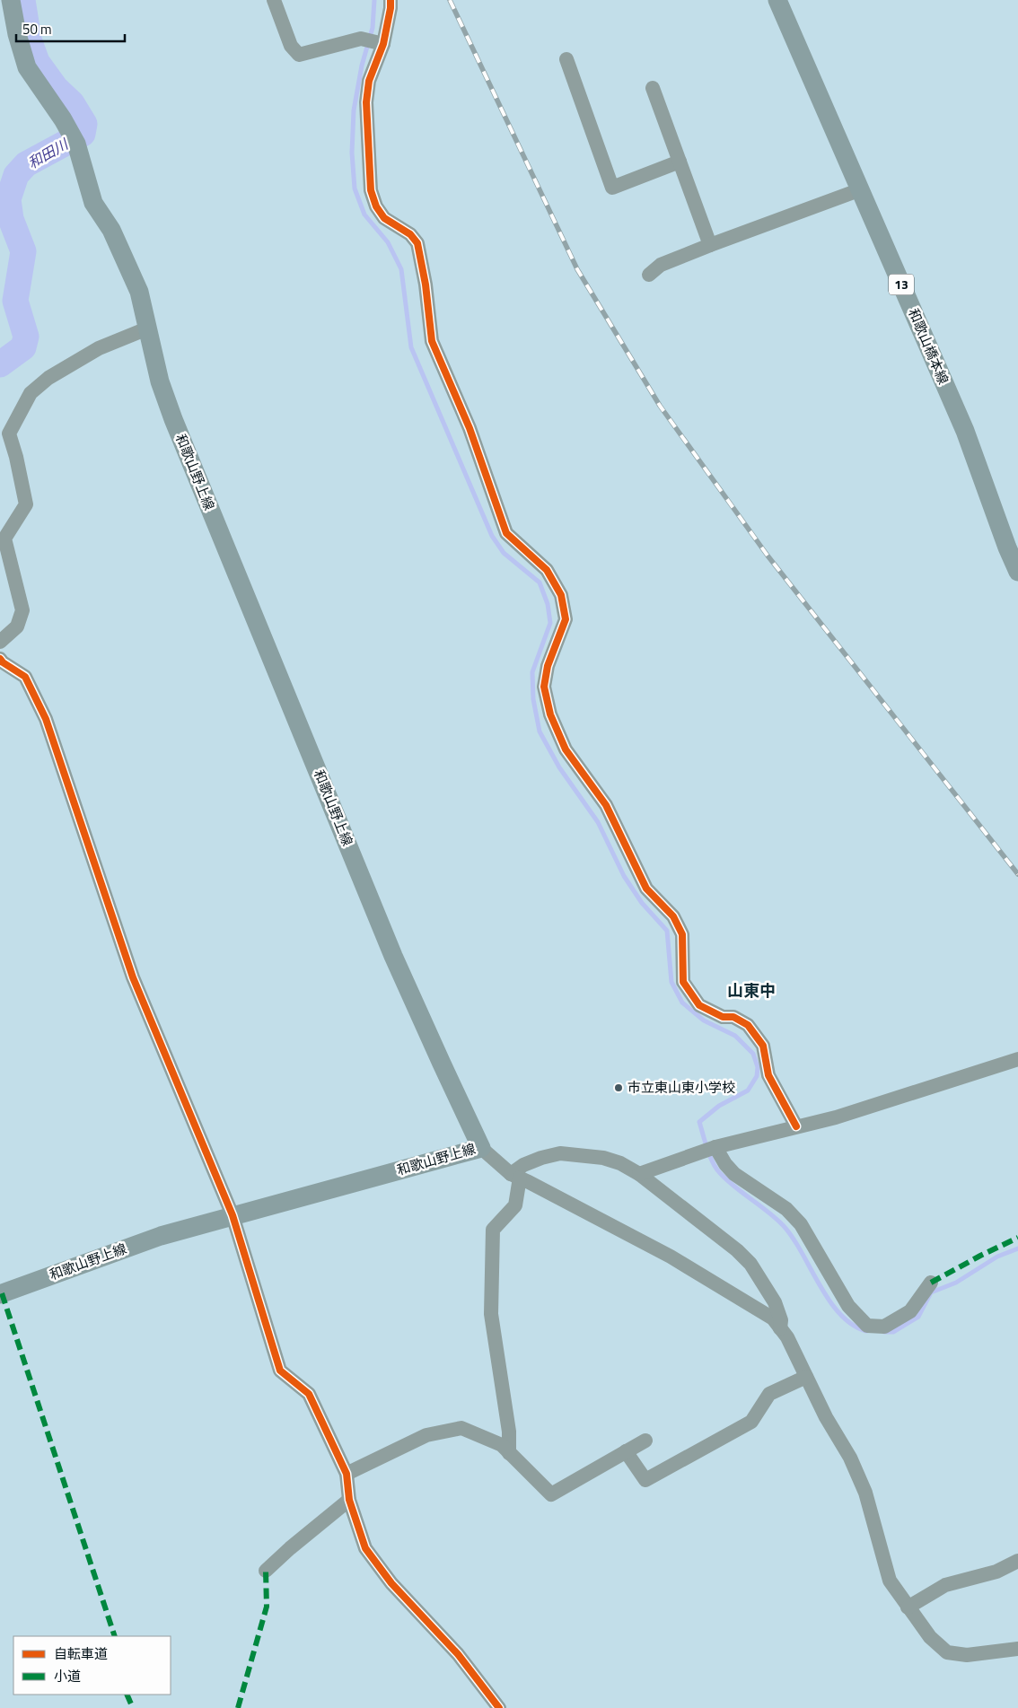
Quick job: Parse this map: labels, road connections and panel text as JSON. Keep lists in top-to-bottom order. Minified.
{"streets":{"main road":["13","和歌山橋本線","和歌山野上線"]},"districts":["山東中"],"water":["和田川"],"places":["市立東山東小学校"],"legend":["自転車道","小道"],"scale_bar":"50 m"}
